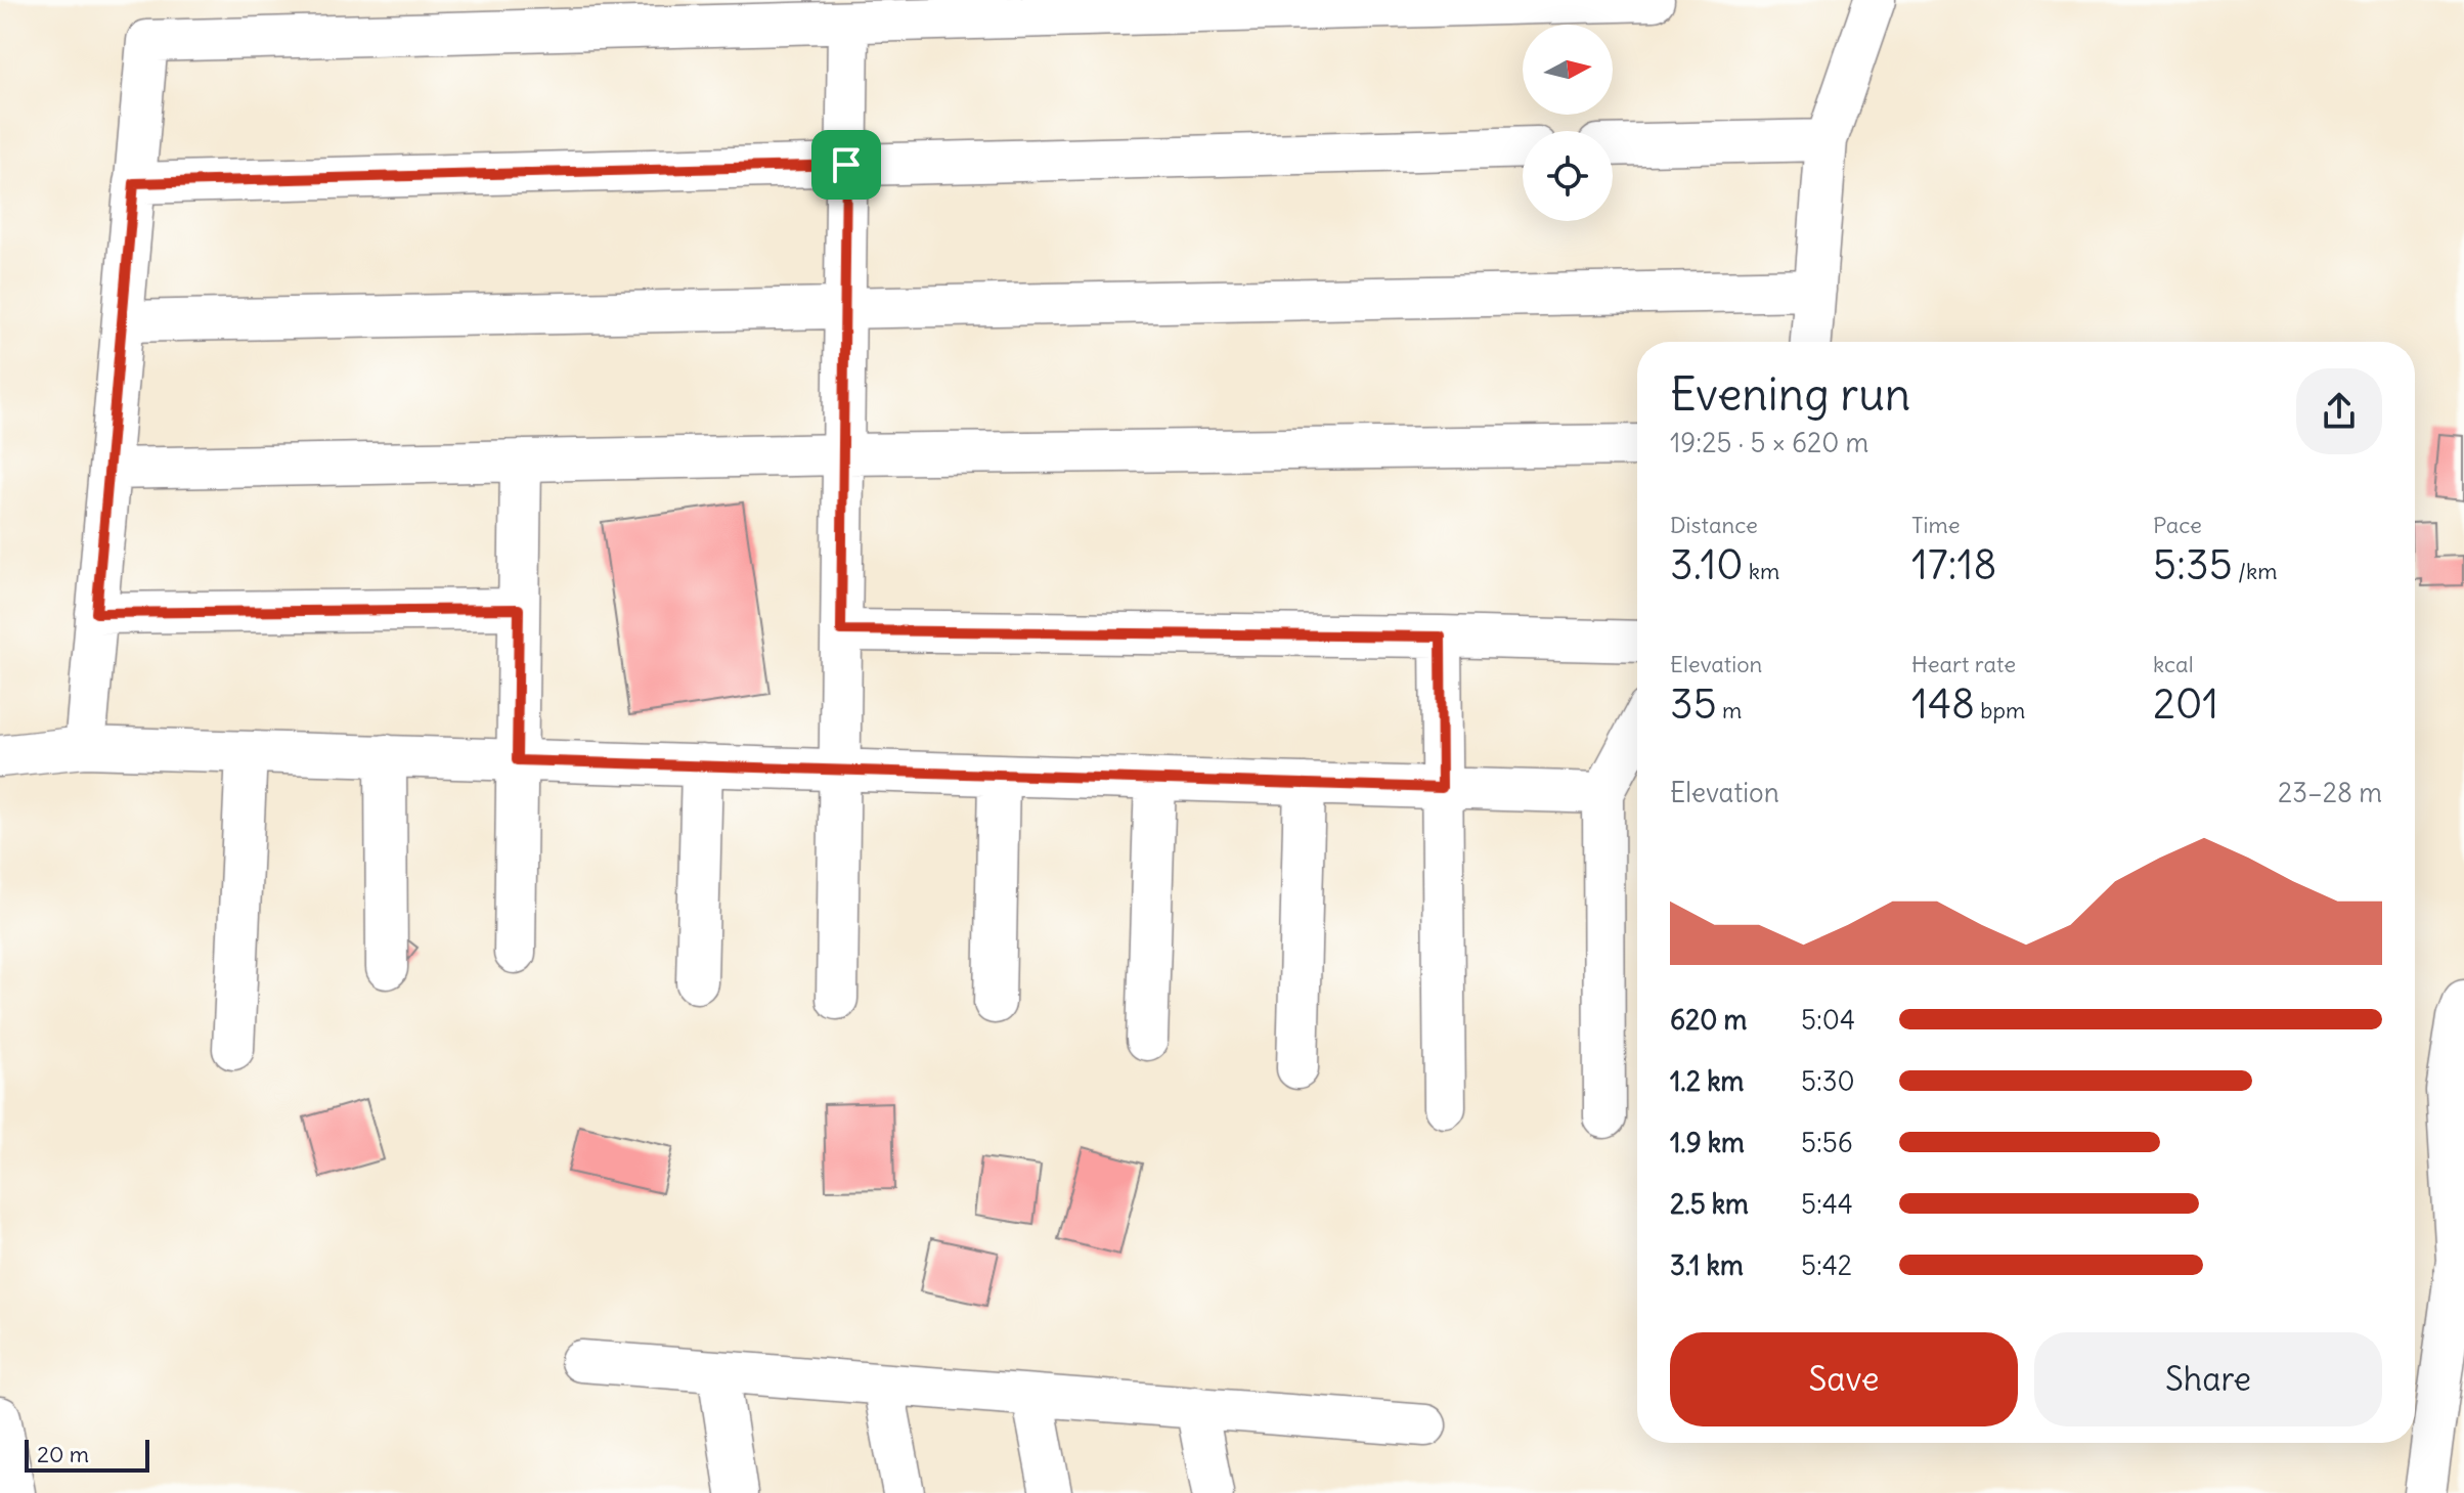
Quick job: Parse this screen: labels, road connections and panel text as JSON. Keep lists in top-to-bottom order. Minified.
{"scale_bar":"20 m","north":"right","page":{"heading":["Evening run","19:25 · 5 × 620 m"],"stats":[["Distance","3.10 km"],["Time","17:18"],["Pace","5:35 /km"],["Elevation","35 m"],["Heart rate","148 bpm"],["kcal","201"]],"chart":["Elevation","23–28 m"],"list":[{"name":"620 m","note":"5:04"},{"name":"1.2 km","note":"5:30"},{"name":"1.9 km","note":"5:56"},{"name":"2.5 km","note":"5:44"},{"name":"3.1 km","note":"5:42"}],"buttons":["Save","Share"],"scale":"20 m"}}
